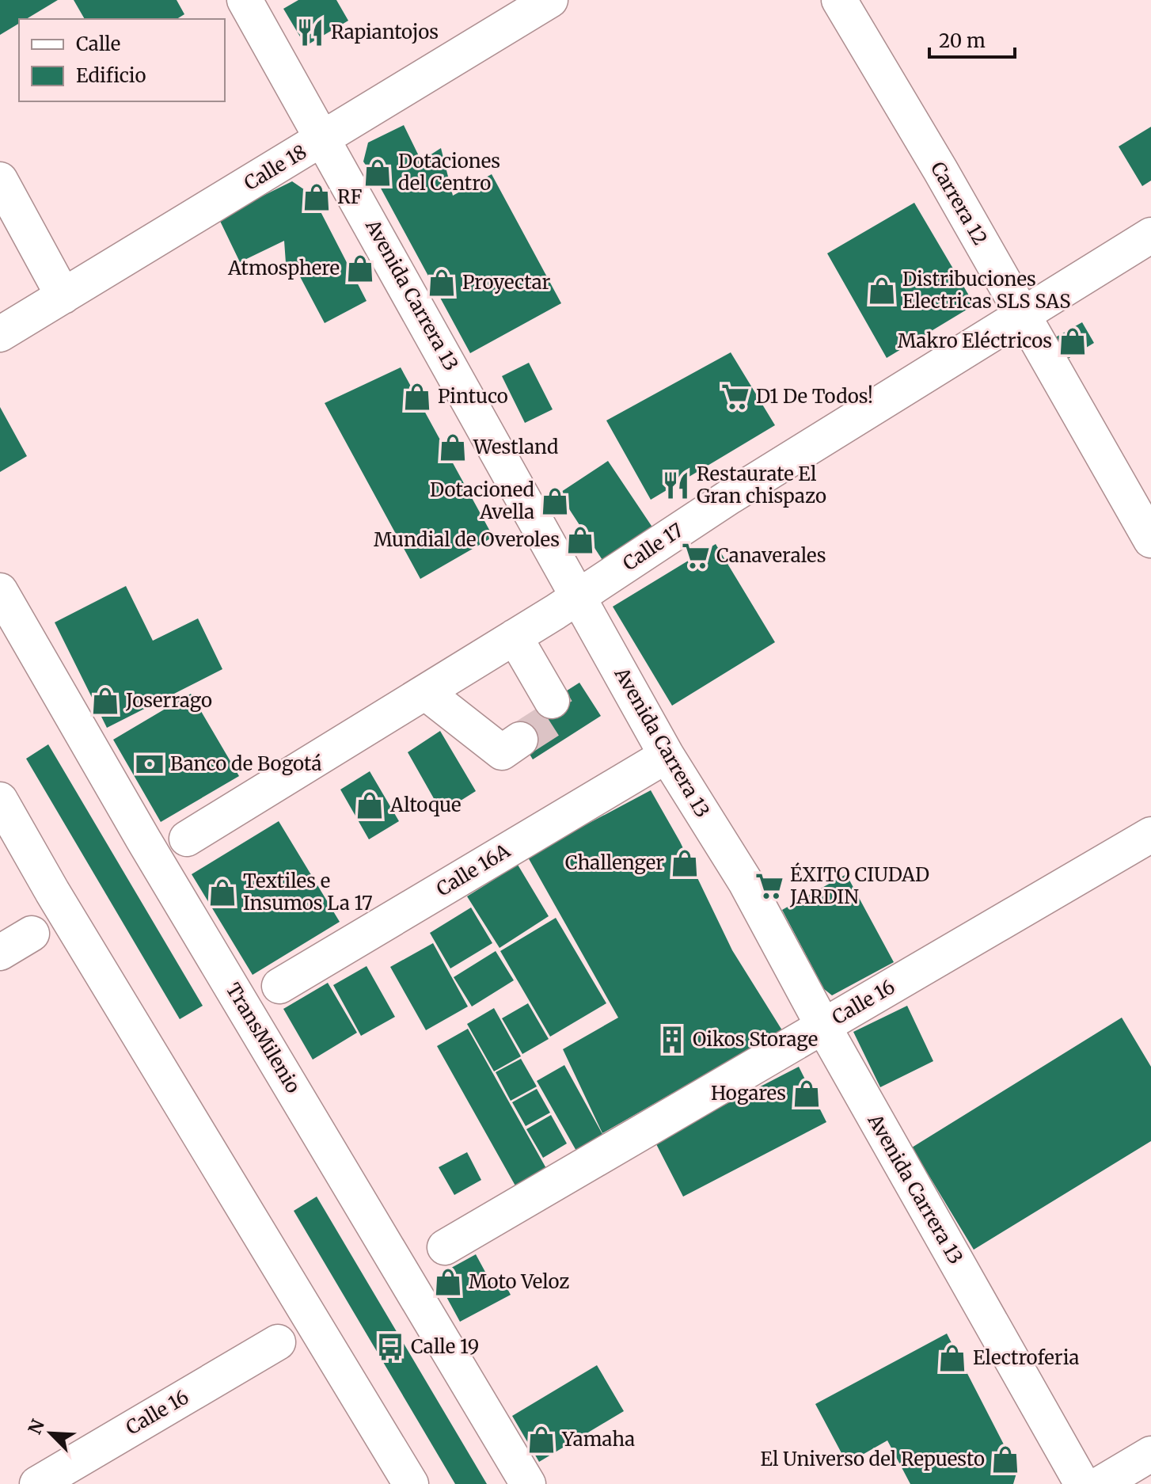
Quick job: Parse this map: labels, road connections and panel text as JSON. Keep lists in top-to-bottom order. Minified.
{"streets":{"street":["Calle 18","Carrera 12","Avenida Carrera 13","Calle 17","Calle 16A","Calle 16","TransMilenio"]},"crossings":[["Calle 18","Avenida Carrera 13"],["Carrera 12","Calle 17"],["Avenida Carrera 13","Calle 17"],["Avenida Carrera 13","Calle 16A"],["Avenida Carrera 13","Calle 16"]],"places":{"restaurant":["Rapiantojos","Restaurate El Gran chispazo"],"shop":["Dotaciones del Centro","RF","Atmosphere","Proyectar","Distribuciones Electricas SLS SAS","Makro Eléctricos","Pintuco","Westland","Dotacioned Avella","Mundial de Overoles","Joserrago","Altoque","Challenger","Textiles e Insumos La 17","Hogares","Moto Veloz","Electroferia","Yamaha","El Universo del Repuesto"],"supermarket":["D1 De Todos!","Canaverales","ÉXITO CIUDAD JARDIN"],"bank":["Banco de Bogotá"],"building":["Oikos Storage"],"bus stop":["Calle 19"]},"legend":["Calle","Edificio"],"scale_bar":"20 m","north":"top left"}
